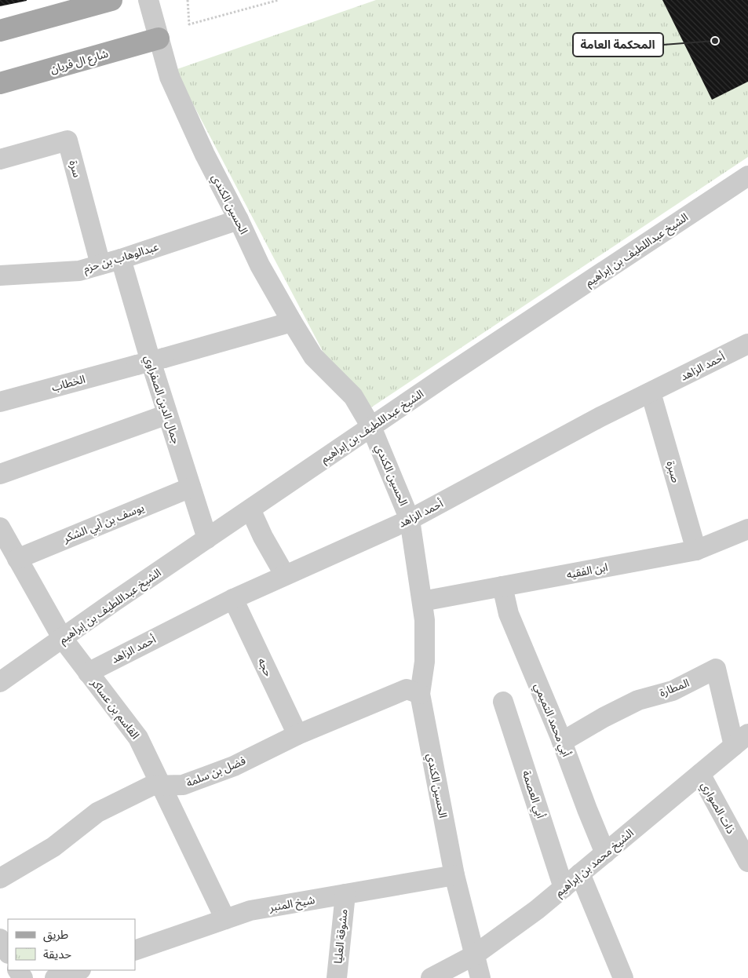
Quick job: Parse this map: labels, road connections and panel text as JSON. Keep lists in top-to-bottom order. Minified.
{"streets":{"main road":["شارع ال فريان"],"street":["سرة","الحسين الكندي","الشيخ عبداللطيف بن إبراهيم","عبدالوهاب بن حزم","أحمد الزاهد","الخطاب","جمال الدين الصفراوي","صبرة","يوسف بن أبي الشكر","ابن الفقيه","حجه","المطارة","القاسم بن عساكر","أبي محمد التميمي","فضل بن سلمة","أبي العصمة","ذات الصواري","الشيخ محمد بن إبراهيم","شيخ المنبر","مشوقة العليا"]},"crossings":[["شارع ال فريان","الحسين الكندي"],["سرة","عبدالوهاب بن حزم"],["الحسين الكندي","الشيخ عبداللطيف بن إبراهيم"],["الحسين الكندي","عبدالوهاب بن حزم"],["الحسين الكندي","أحمد الزاهد"],["الحسين الكندي","الخطاب"],["الحسين الكندي","ابن الفقيه"],["الحسين الكندي","فضل بن سلمة"],["الحسين الكندي","الشيخ محمد بن إبراهيم"],["الحسين الكندي","شيخ المنبر"],["الشيخ عبداللطيف بن إبراهيم","جمال الدين الصفراوي"],["الشيخ عبداللطيف بن إبراهيم","القاسم بن عساكر"],["عبدالوهاب بن حزم","جمال الدين الصفراوي"],["أحمد الزاهد","صبرة"],["أحمد الزاهد","حجه"],["أحمد الزاهد","القاسم بن عساكر"],["جمال الدين الصفراوي","يوسف بن أبي الشكر"],["صبرة","ابن الفقيه"],["يوسف بن أبي الشكر","القاسم بن عساكر"],["ابن الفقيه","أبي محمد التميمي"],["حجه","فضل بن سلمة"],["المطارة","أبي محمد التميمي"],["المطارة","الشيخ محمد بن إبراهيم"],["القاسم بن عساكر","فضل بن سلمة"],["القاسم بن عساكر","شيخ المنبر"],["أبي محمد التميمي","الشيخ محمد بن إبراهيم"],["أبي العصمة","الشيخ محمد بن إبراهيم"],["ذات الصواري","الشيخ محمد بن إبراهيم"],["شيخ المنبر","مشوقة العليا"]],"places":["المحكمة العامة"],"legend":["طريق","حديقة"]}
